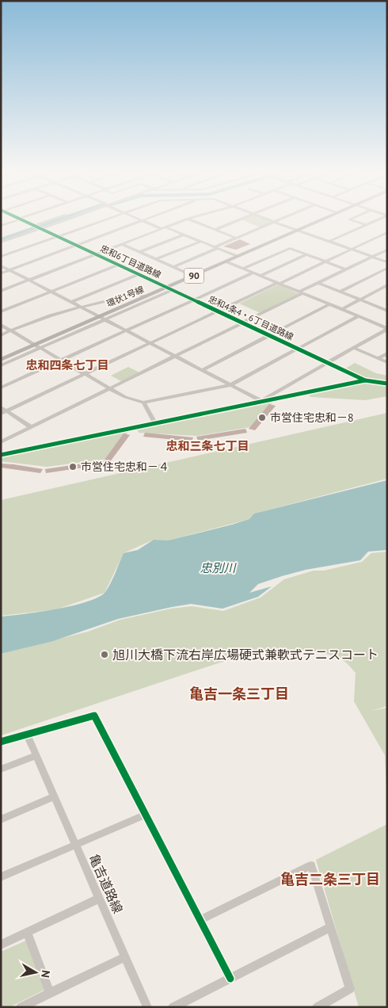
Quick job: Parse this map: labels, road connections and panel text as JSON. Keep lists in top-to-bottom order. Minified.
{"streets":{"main road":["90","環状1号線"],"street":["忠和6丁目道路線","忠和4条4・6丁目道路線","亀吉道路線"]},"crossings":[["忠和6丁目道路線","環状1号線"],["忠和6丁目道路線","忠和4条4・6丁目道路線"],["環状1号線","忠和4条4・6丁目道路線"]],"districts":["忠和四条七丁目","忠和三条七丁目","亀吉一条三丁目","亀吉二条三丁目"],"water":["忠別川"],"places":["市営住宅忠和－8","市営住宅忠和－４","旭川大橋下流右岸広場硬式兼軟式テニスコート"],"north":"right"}
